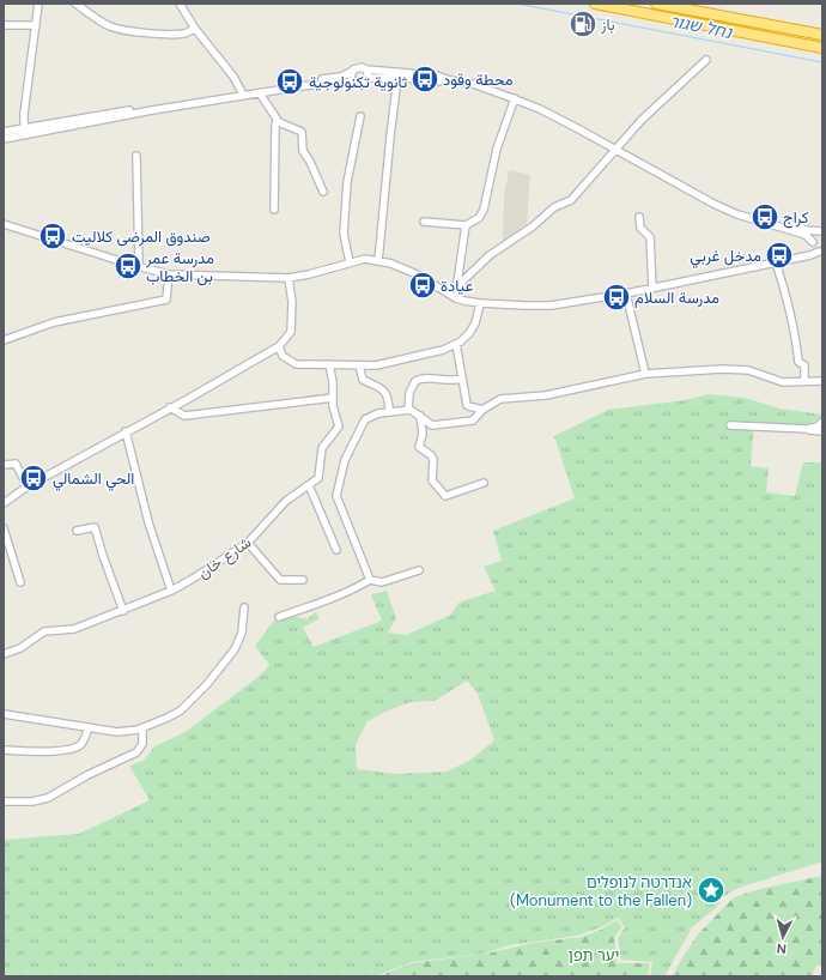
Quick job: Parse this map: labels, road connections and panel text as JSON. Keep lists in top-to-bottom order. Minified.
{"streets":{"street":["شارع خان"]},"water":["נחל שגור"],"parks":["יער תפן"],"places":{"fuel station":["باز"],"bus stop":["محطة وقود","ثانوية تكنولوجية","كراج","صندوق المرضى كلاليت","مدخل غربي","مدرسة عمر بن الخطاب","عيادة","مدرسة السلام","الحي الشمالي"],"place":["אנדרטה לנופלים (Monument to the Fallen)"]},"north":"bottom"}
